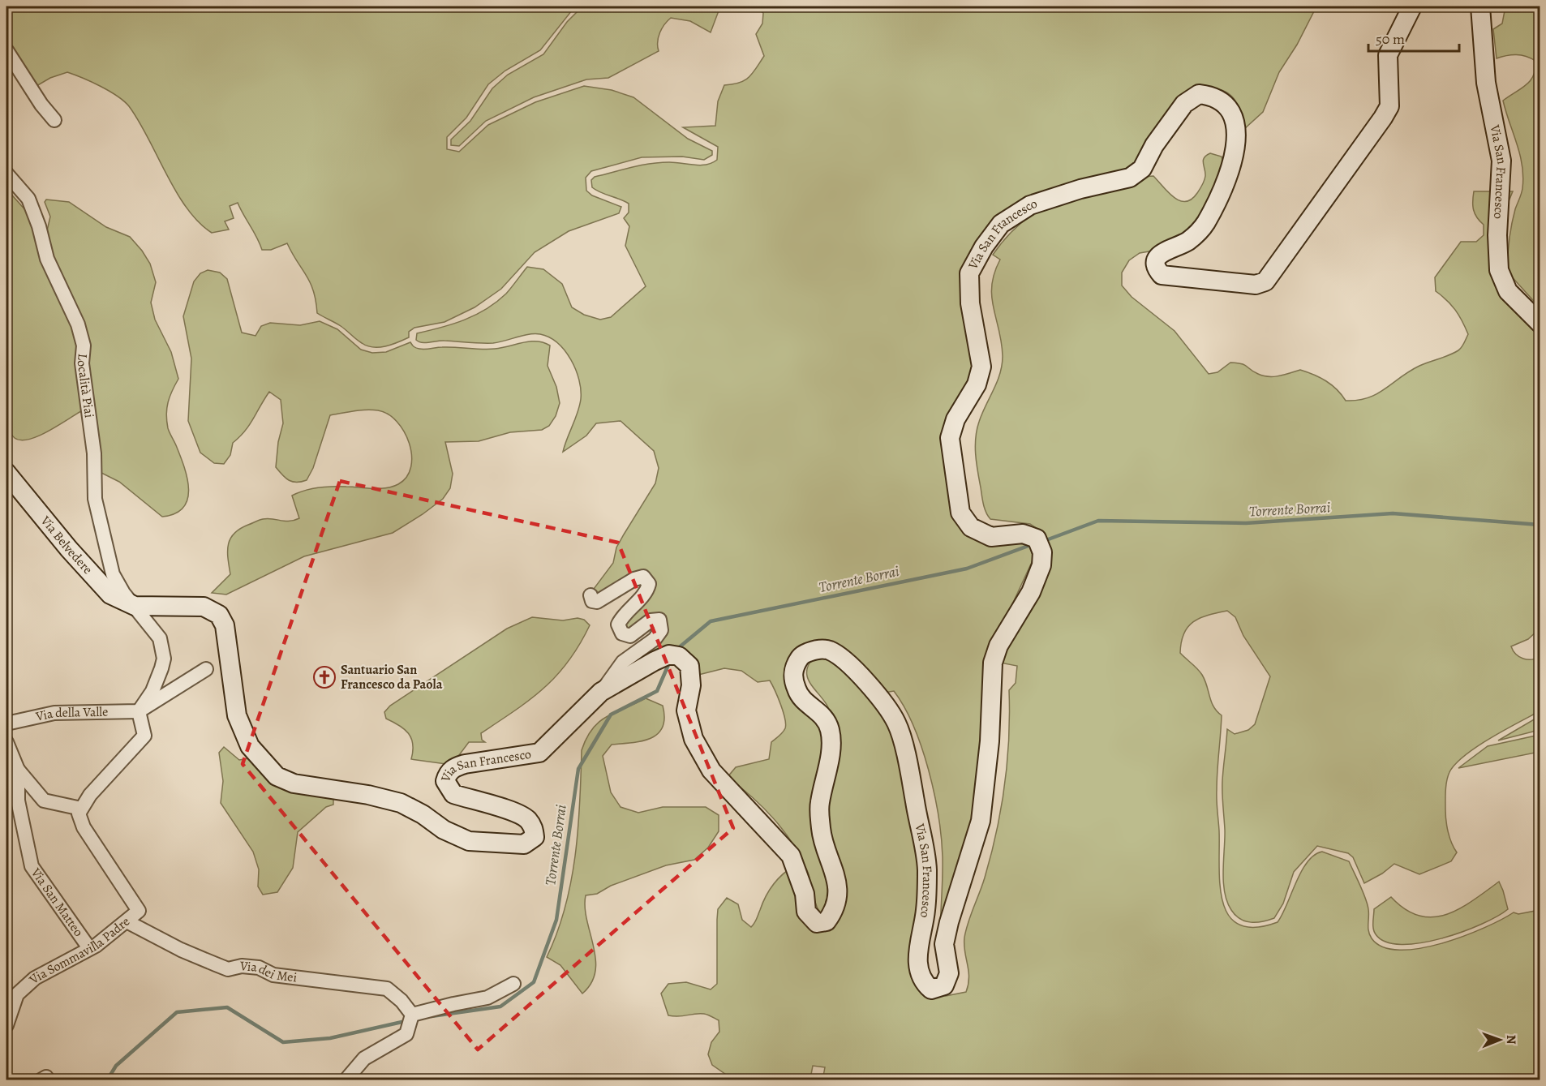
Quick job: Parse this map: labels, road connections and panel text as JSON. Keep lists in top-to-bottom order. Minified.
{"streets":{"street":["Via San Francesco","Località Piai","Via Belvedere","Via della Valle","Via San Matteo","Via Sommavilla Padre","Via dei Mei"]},"crossings":[["Via San Francesco","Località Piai"],["Via San Francesco","Via Belvedere"],["Località Piai","Via Belvedere"],["Via San Matteo","Via Sommavilla Padre"],["Via Sommavilla Padre","Via dei Mei"]],"water":["Torrente Borrai"],"places":{"church":["Santuario San Francesco da Paola"]},"scale_bar":"50 m","north":"right"}
